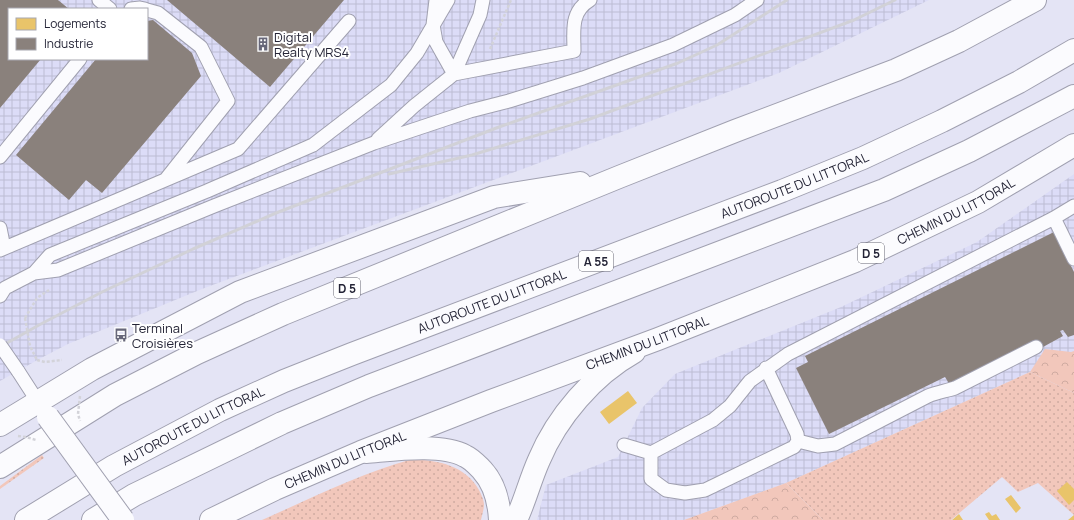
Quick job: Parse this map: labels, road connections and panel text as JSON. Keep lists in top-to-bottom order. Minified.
{"streets":{"main road":["AUTOROUTE DU LITTORAL","CHEMIN DU LITTORAL","D 5","A 55"]},"places":{"building":["Digital Realty MRS4"],"bus stop":["Terminal Croisières"]},"legend":["Logements","Industrie"]}
